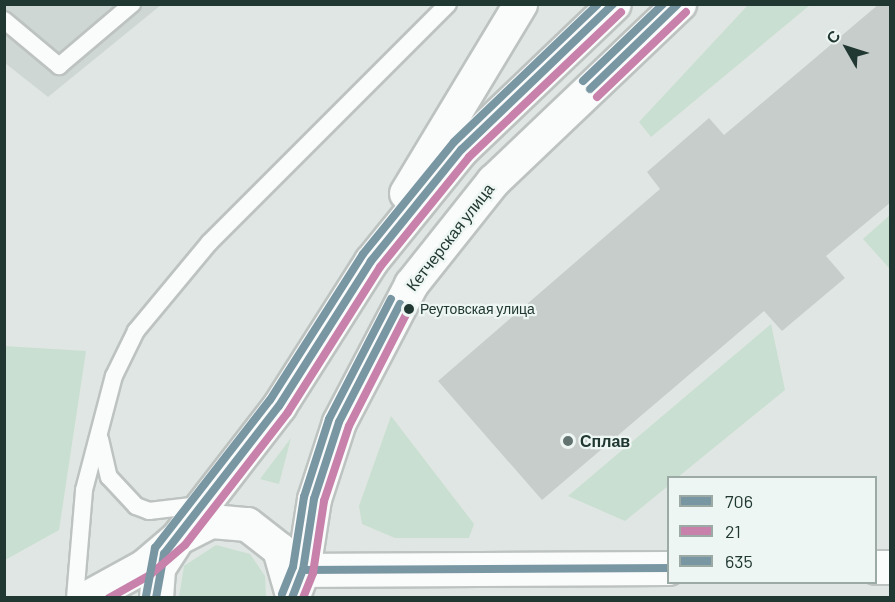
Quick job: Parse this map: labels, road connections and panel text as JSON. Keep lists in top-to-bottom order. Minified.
{"streets":{"main road":["Кетчерская улица"]},"places":["Реутовская улица","Сплав"],"lines":["transit line 706","transit line 635","transit line 21"],"legend":["706","21","635"],"north":"top left"}
